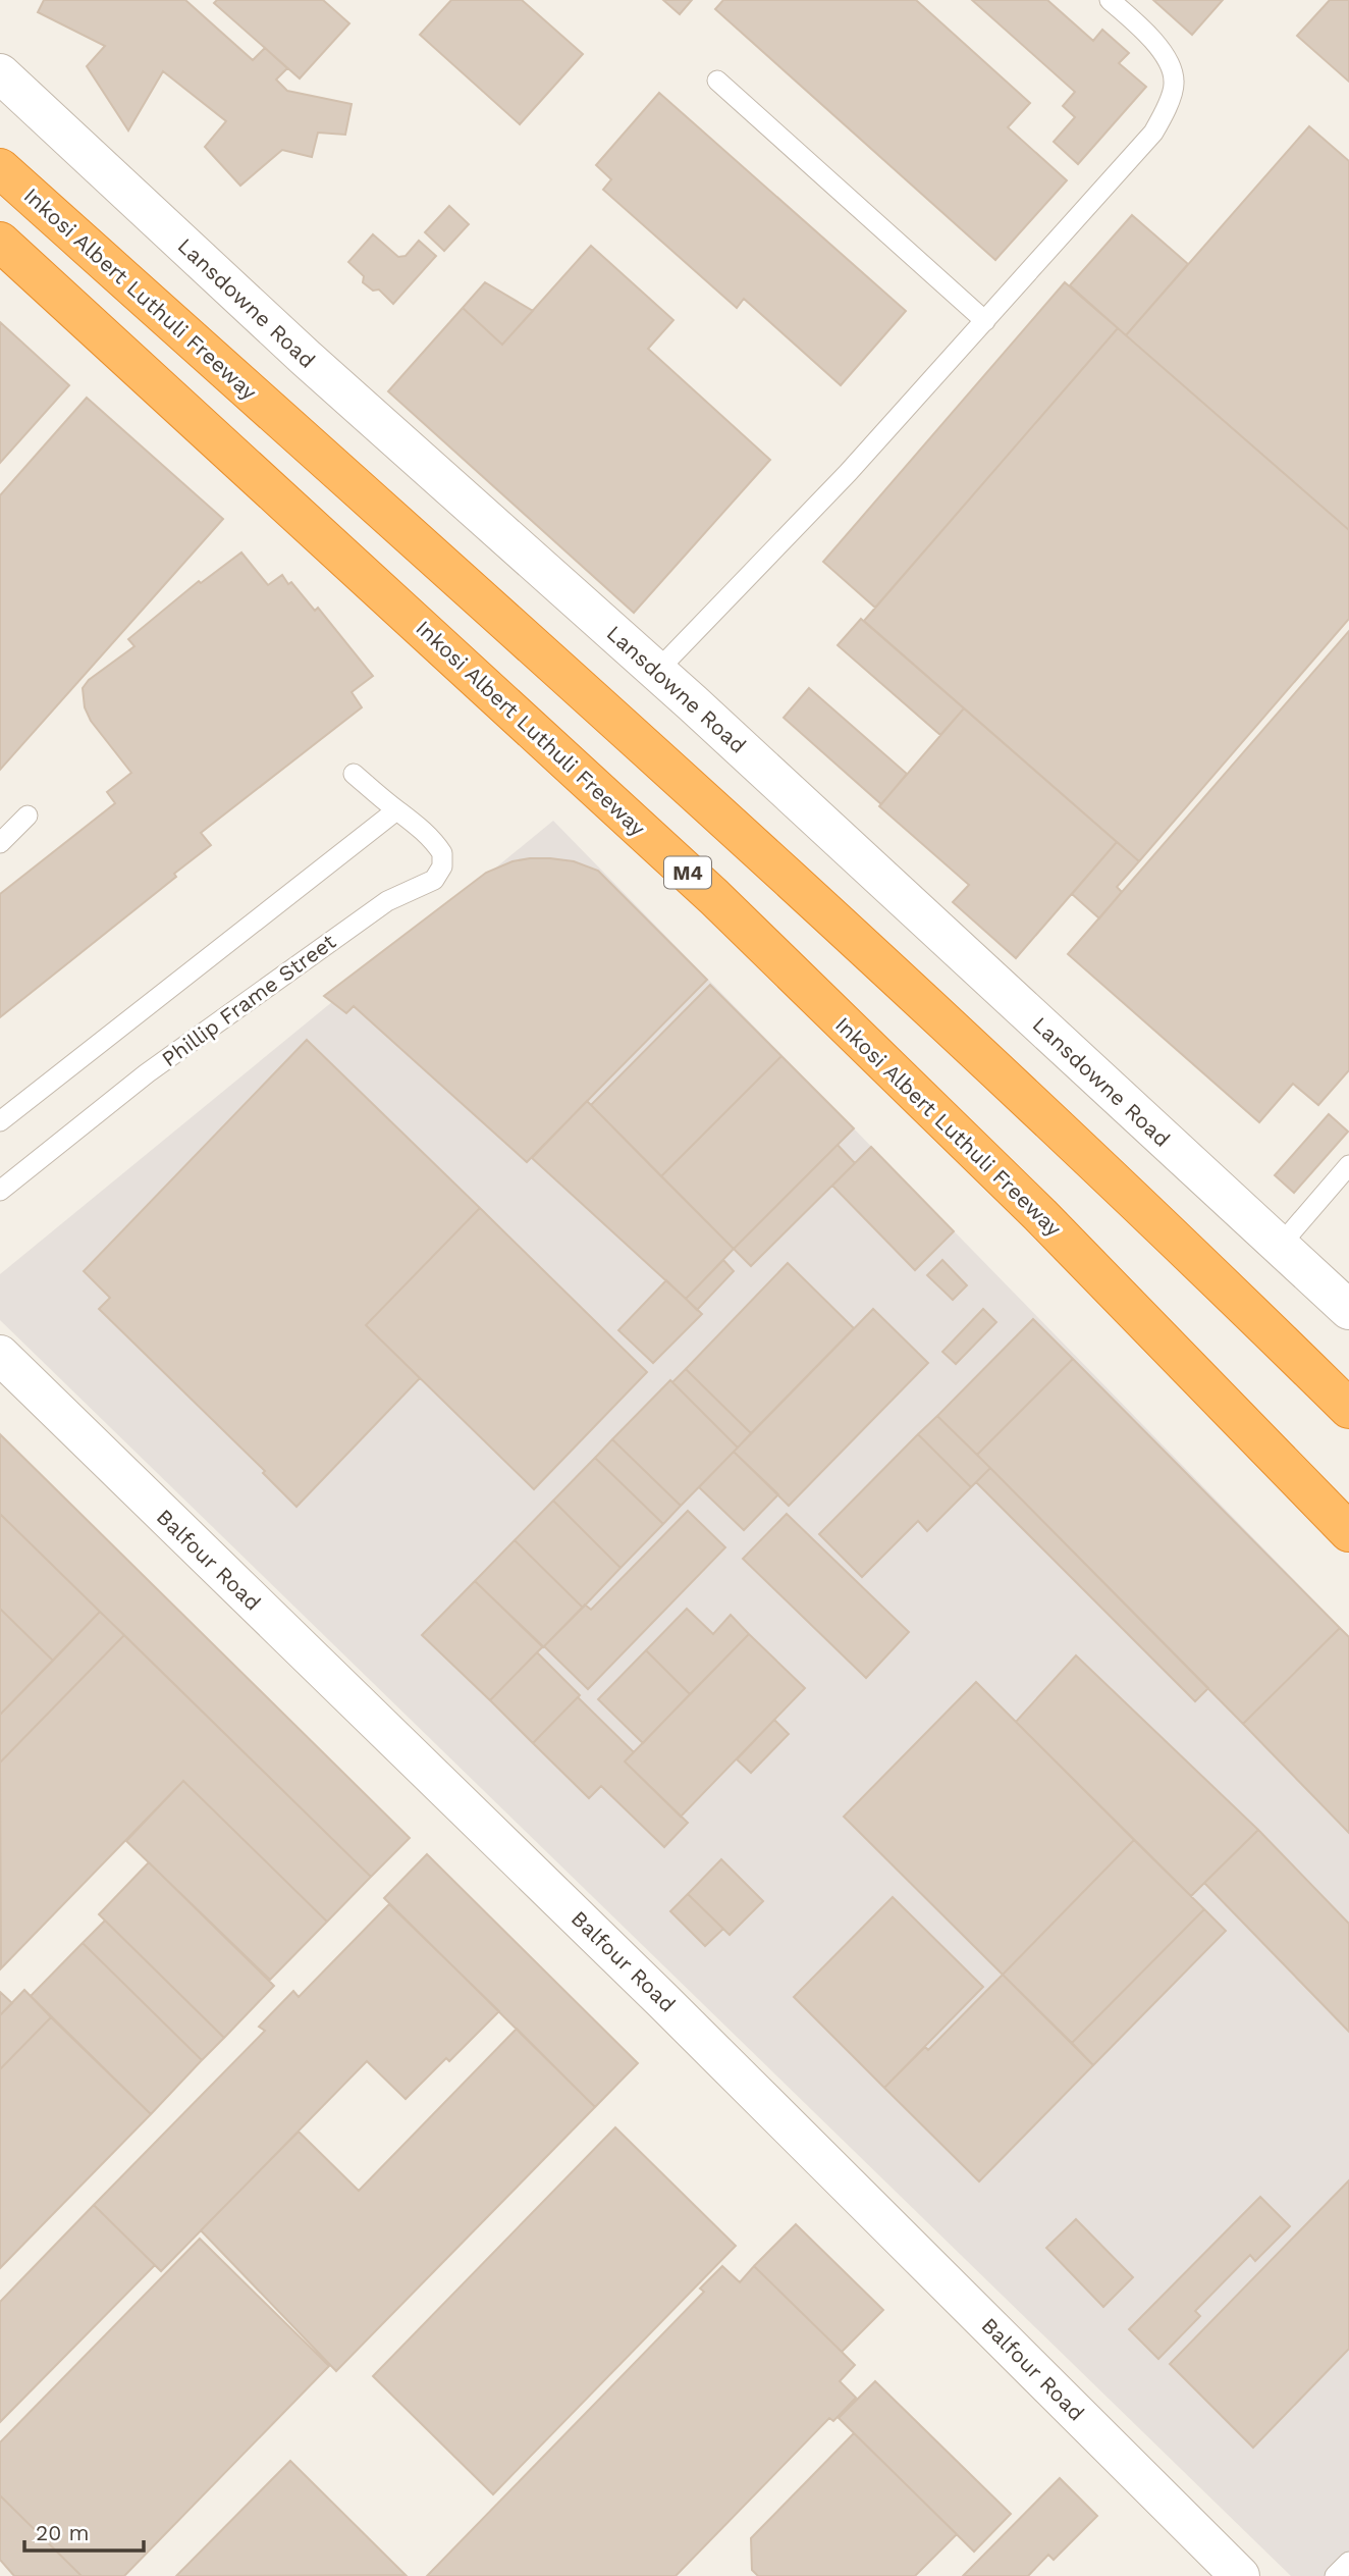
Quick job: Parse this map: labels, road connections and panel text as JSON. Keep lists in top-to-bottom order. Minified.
{"streets":{"highway":["Inkosi Albert Luthuli Freeway","M4"],"street":["Lansdowne Road","Balfour Road"],"lane":["Phillip Frame Street"]},"scale_bar":"20 m"}
